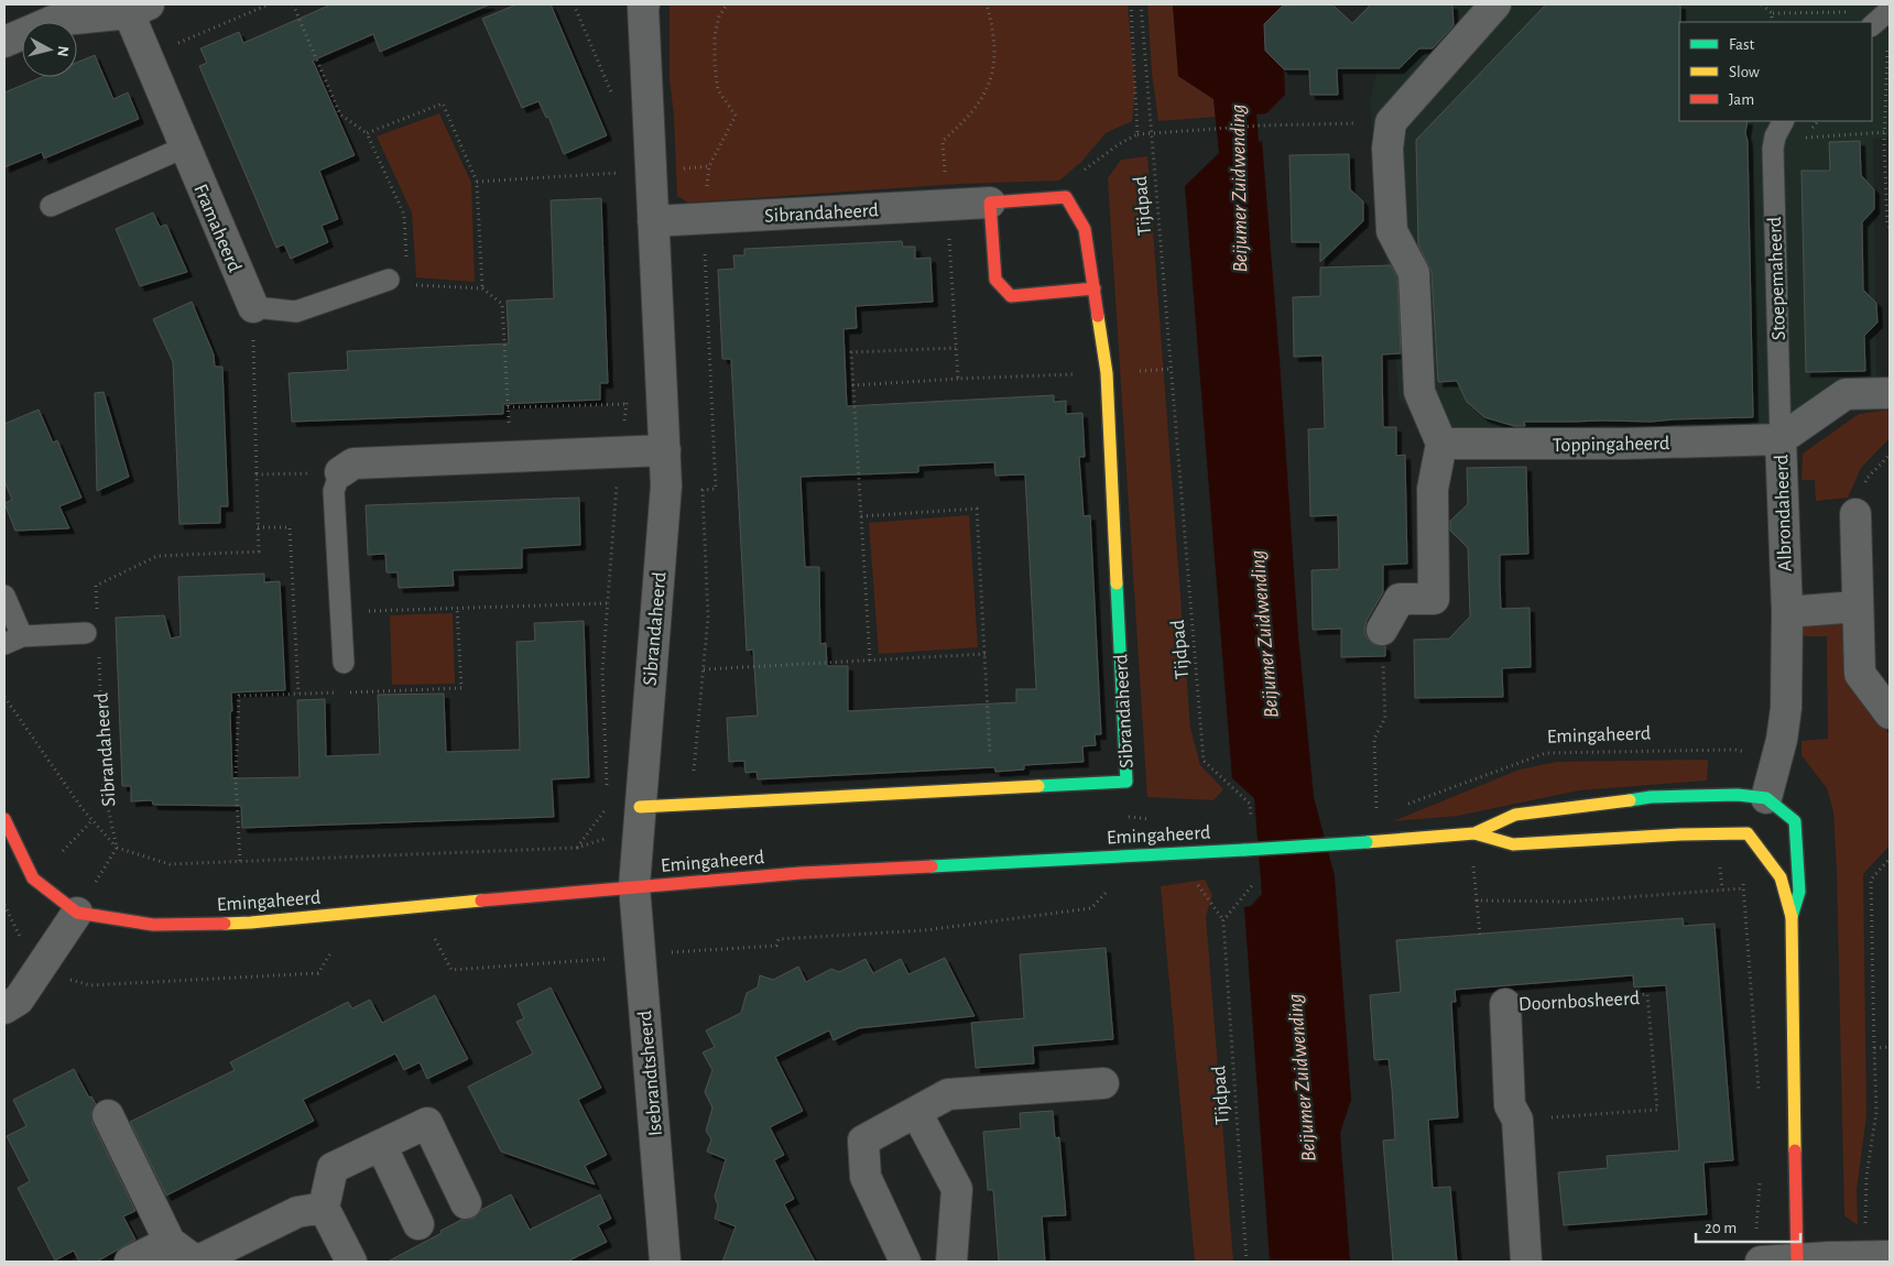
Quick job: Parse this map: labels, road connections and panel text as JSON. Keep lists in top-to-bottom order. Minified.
{"streets":{"street":["Sibrandaheerd","Framaheerd","Toppingaheerd","Albrondaheerd","Emingaheerd","Doornbosheerd","Isebrandtsheerd"],"lane":["Stoepemaheerd"],"path":["Tijdpad"]},"crossings":[["Sibrandaheerd","Emingaheerd"],["Sibrandaheerd","Isebrandtsheerd"],["Stoepemaheerd","Toppingaheerd"],["Stoepemaheerd","Albrondaheerd"],["Toppingaheerd","Albrondaheerd"],["Albrondaheerd","Emingaheerd"],["Emingaheerd","Isebrandtsheerd"]],"water":["Beijumer Zuidwending"],"legend":["Fast","Slow","Jam"],"scale_bar":"20 m","north":"right"}
